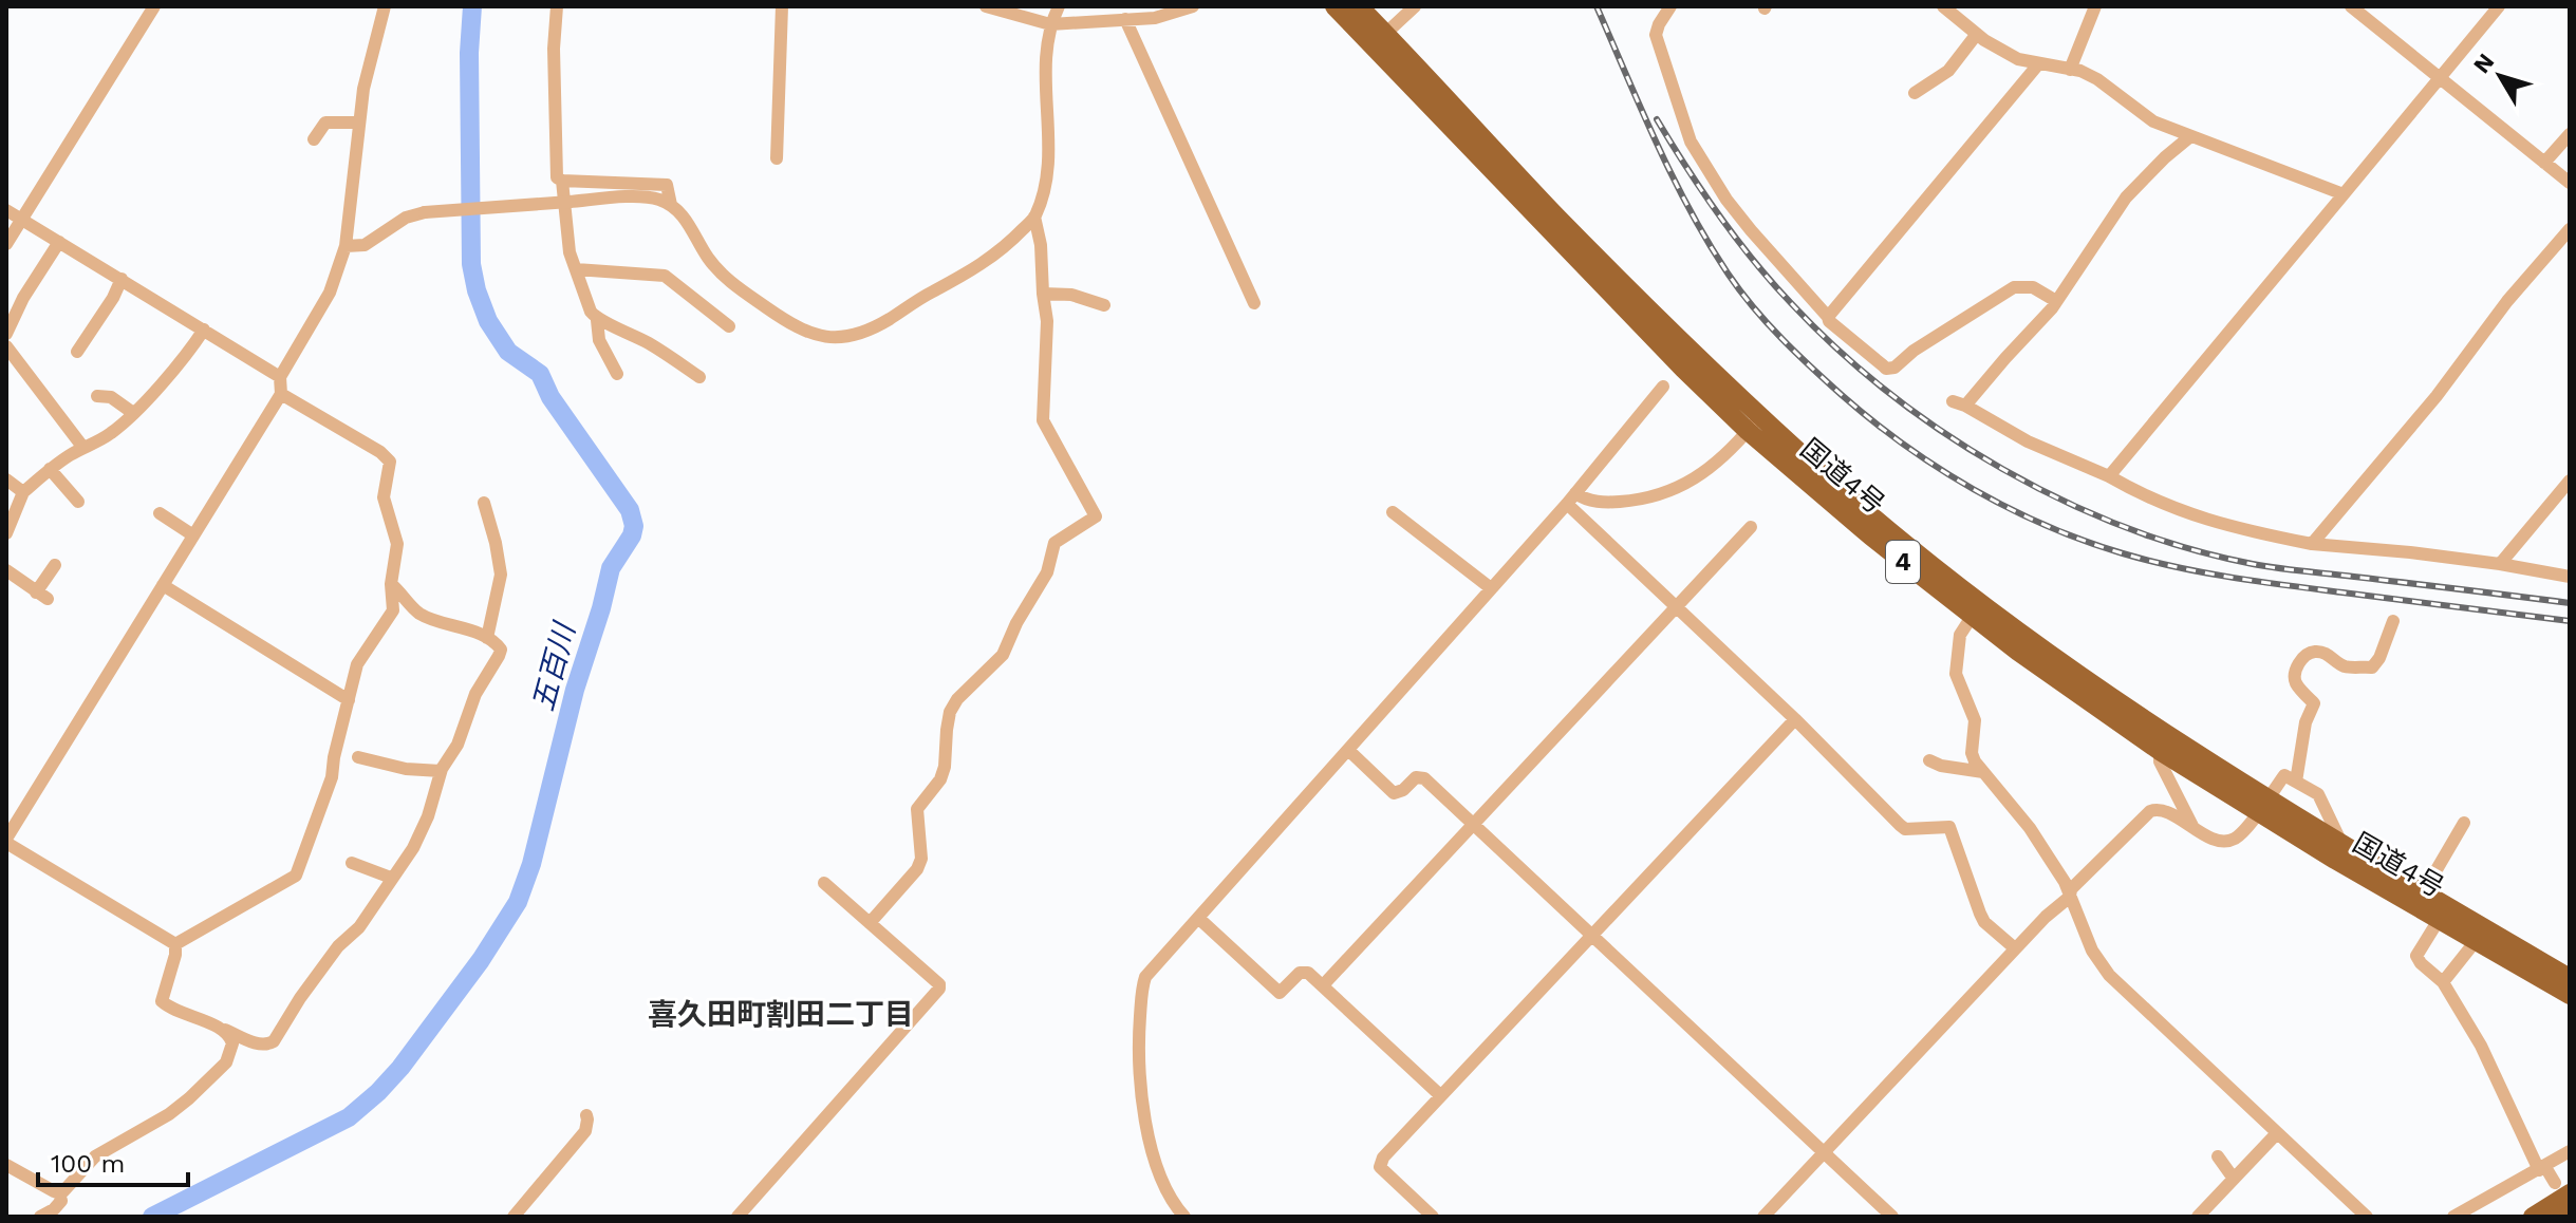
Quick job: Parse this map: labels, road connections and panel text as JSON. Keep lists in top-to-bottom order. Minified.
{"streets":{"highway":["国道4号","4"]},"districts":["喜久田町割田二丁目"],"water":["五百川"],"scale_bar":"100 m","north":"top left"}
